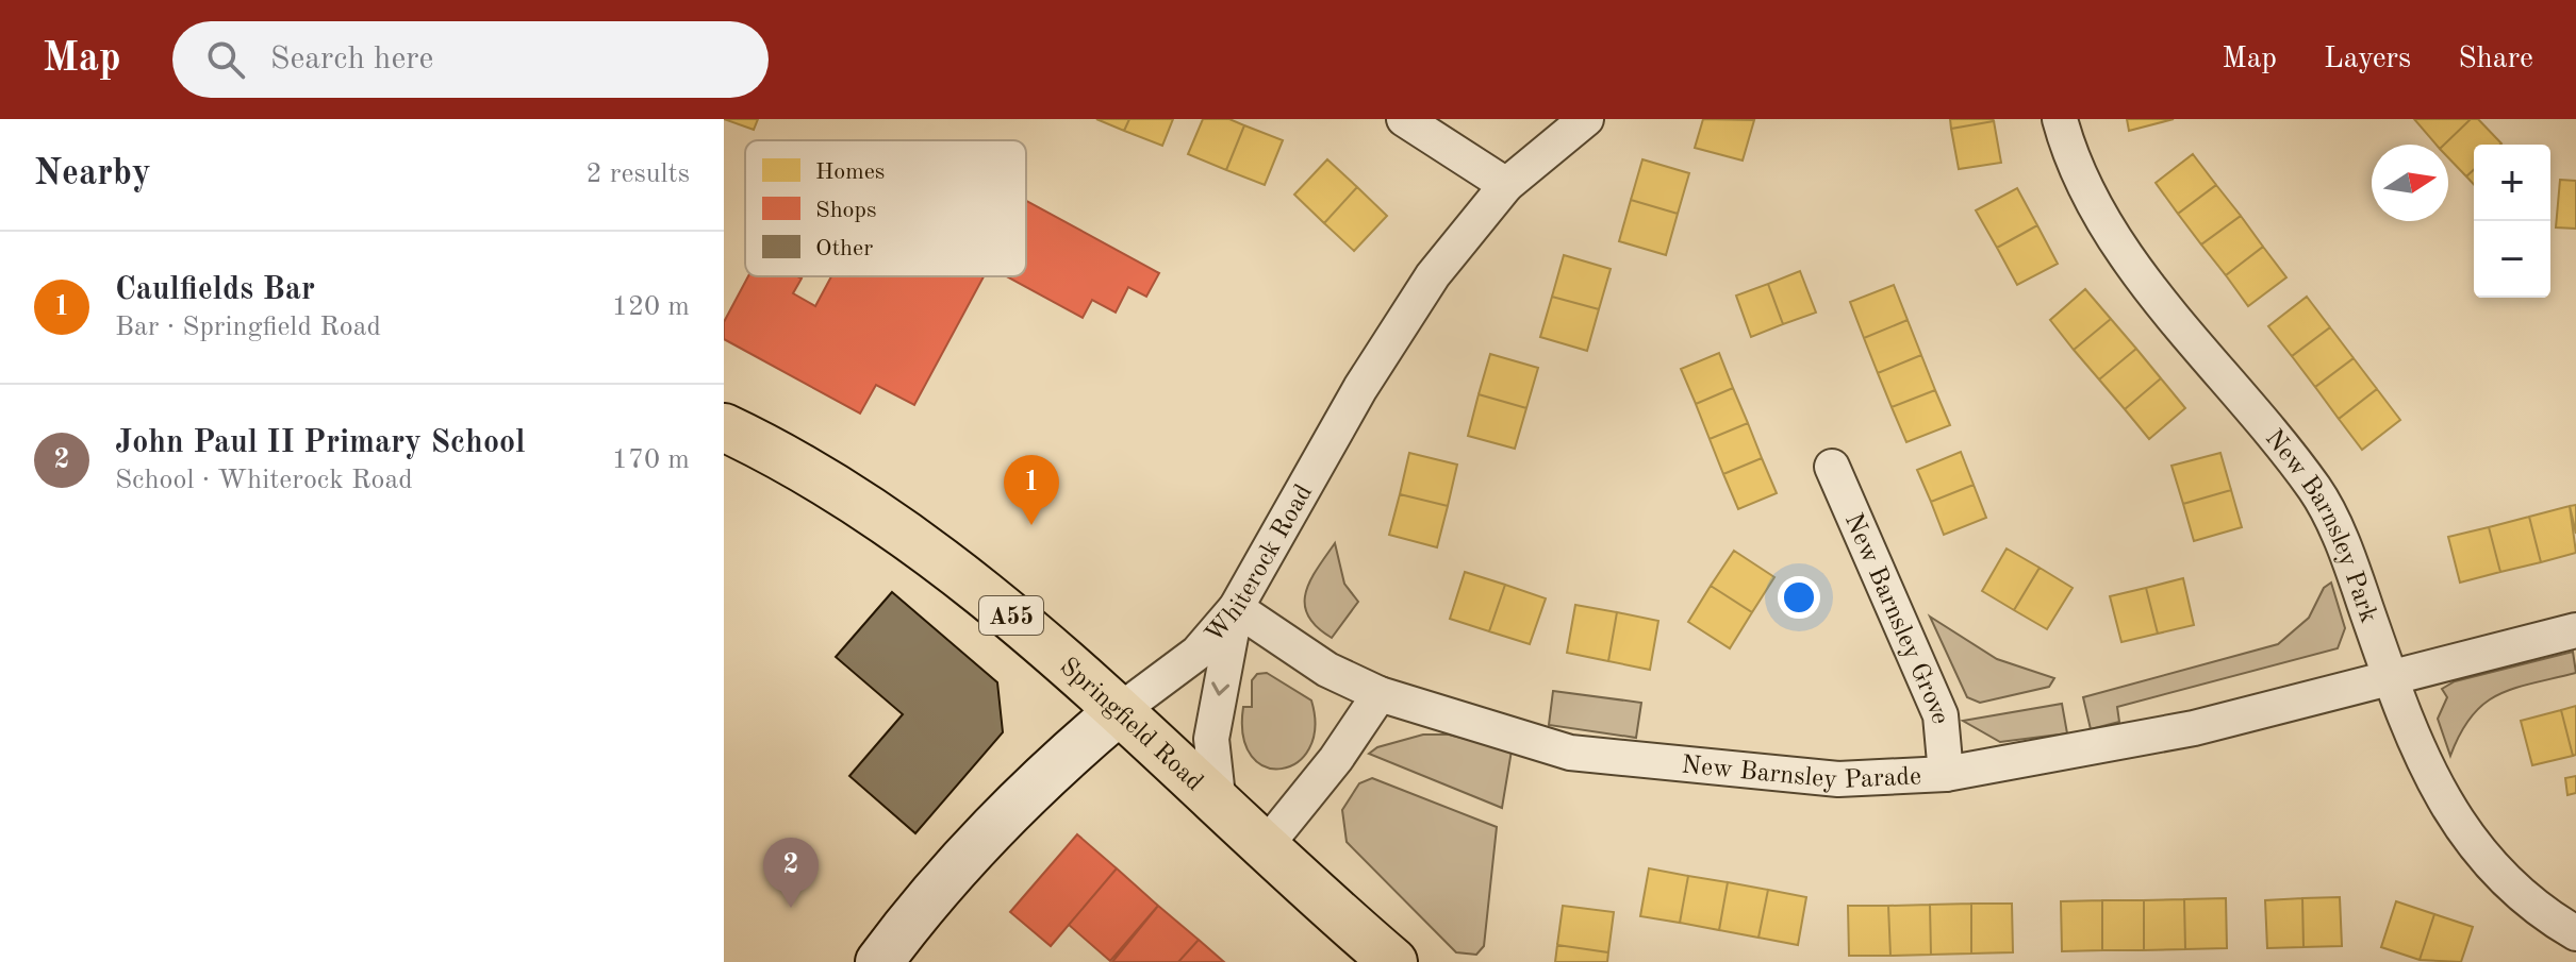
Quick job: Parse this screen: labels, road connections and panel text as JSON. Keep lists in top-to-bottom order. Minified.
{"streets":{"highway":["A55","Springfield Road"],"street":["New Barnsley Park","Whiterock Road","New Barnsley Grove","New Barnsley Parade"]},"crossings":[["New Barnsley Park","New Barnsley Parade"],["Whiterock Road","Springfield Road"],["Whiterock Road","New Barnsley Parade"],["New Barnsley Grove","New Barnsley Parade"]],"legend":["Homes","Shops","Other"],"north":"right","page":{"header":"Map","search":"Search here","nav":["Map","Layers","Share"],"heading":["Nearby","2 results"],"map_buttons":["+","−"],"list":[{"mark":"1","name":"Caulfields Bar","note":"Bar · Springfield Road","value":"120 m"},{"mark":"2","name":"John Paul II Primary School","note":"School · Whiterock Road","value":"170 m"}],"pins":["1","2"]}}
